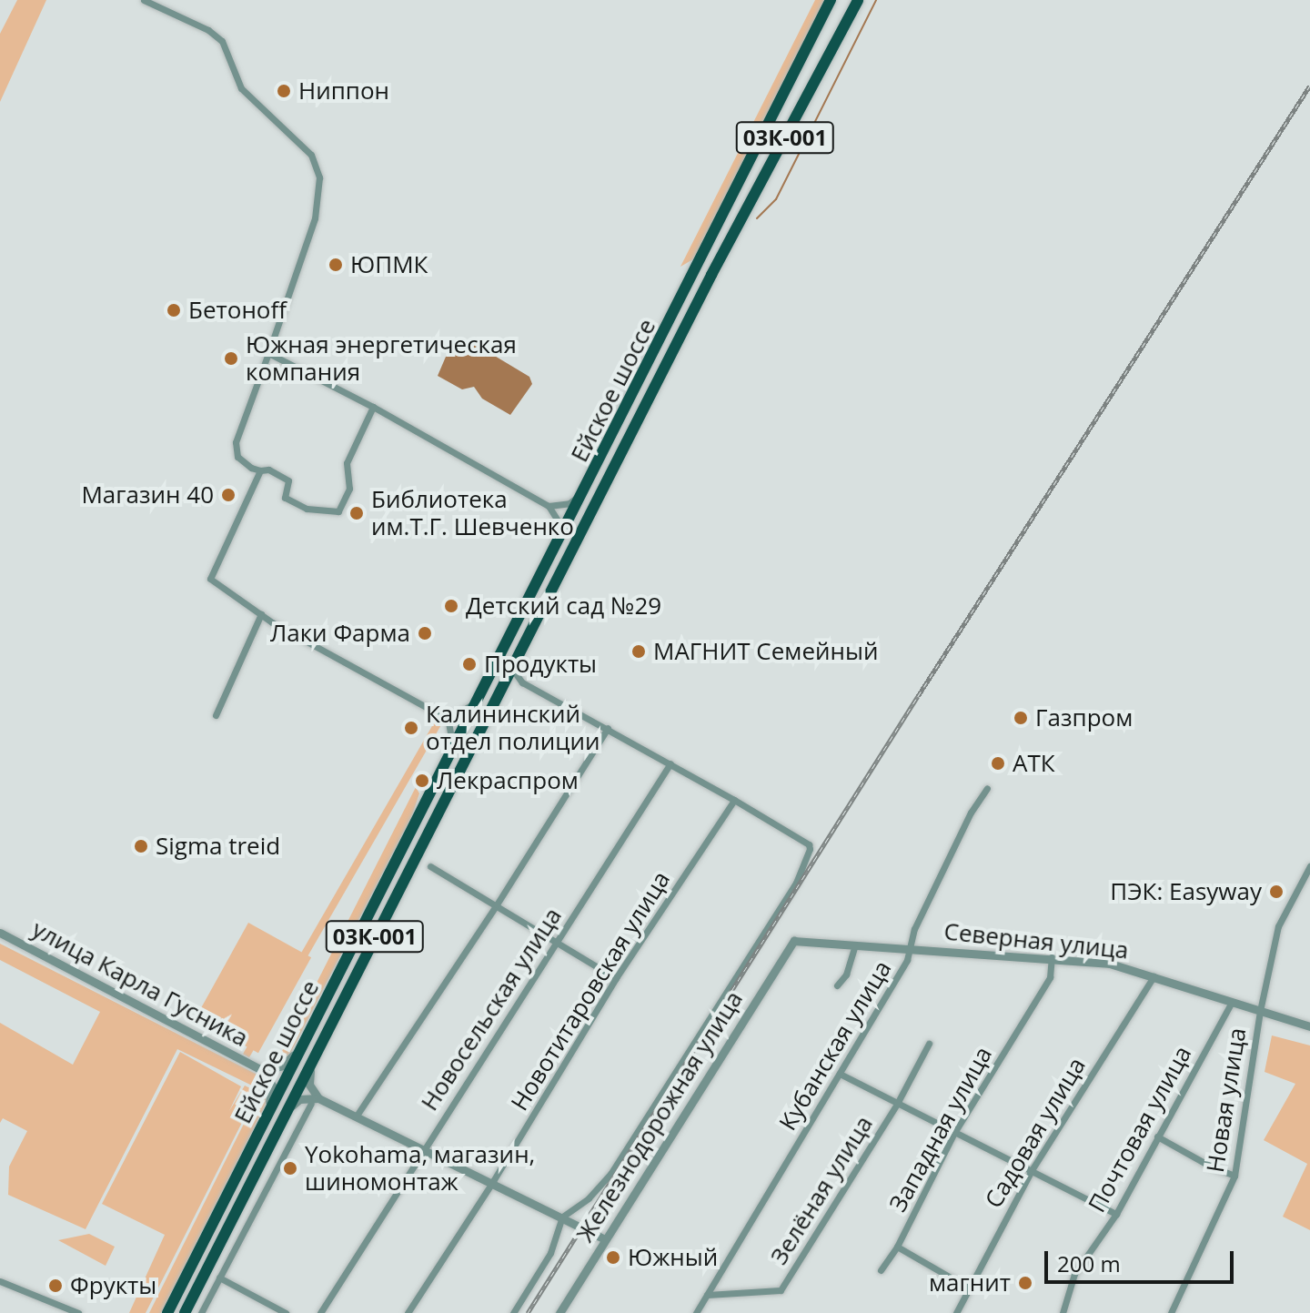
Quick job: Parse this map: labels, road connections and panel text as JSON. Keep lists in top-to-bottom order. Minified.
{"streets":{"main road":["03К-001","Ейское шоссе"],"street":["Северная улица","улица Карла Гусника","Новотитаровская улица","Новосельская улица","Кубанская улица","Новая улица","Железнодорожная улица","Западная улица","Почтовая улица","Садовая улица","Зелёная улица"]},"crossings":[["03К-001","Ейское шоссе"],["Северная улица","Кубанская улица"],["Северная улица","Новая улица"],["Северная улица","Железнодорожная улица"],["Северная улица","Западная улица"],["Северная улица","Почтовая улица"],["Северная улица","Садовая улица"],["Кубанская улица","Зелёная улица"],["Западная улица","Садовая улица"]],"places":["Ниппон","ЮПМК","Бетонoff","Южная энергетическая компания","Магазин 40","Библиотека им.Т.Г. Шевченко","Детский сад №29","Лаки Фарма","МАГНИТ Семейный","Продукты","Газпром","Калининский отдел полиции","АТК","Лекраспром","Sigma treid","ПЭК: Easyway","Yokohama, магазин, шиномонтаж","Южный","магнит","Фрукты"],"scale_bar":"200 m"}
